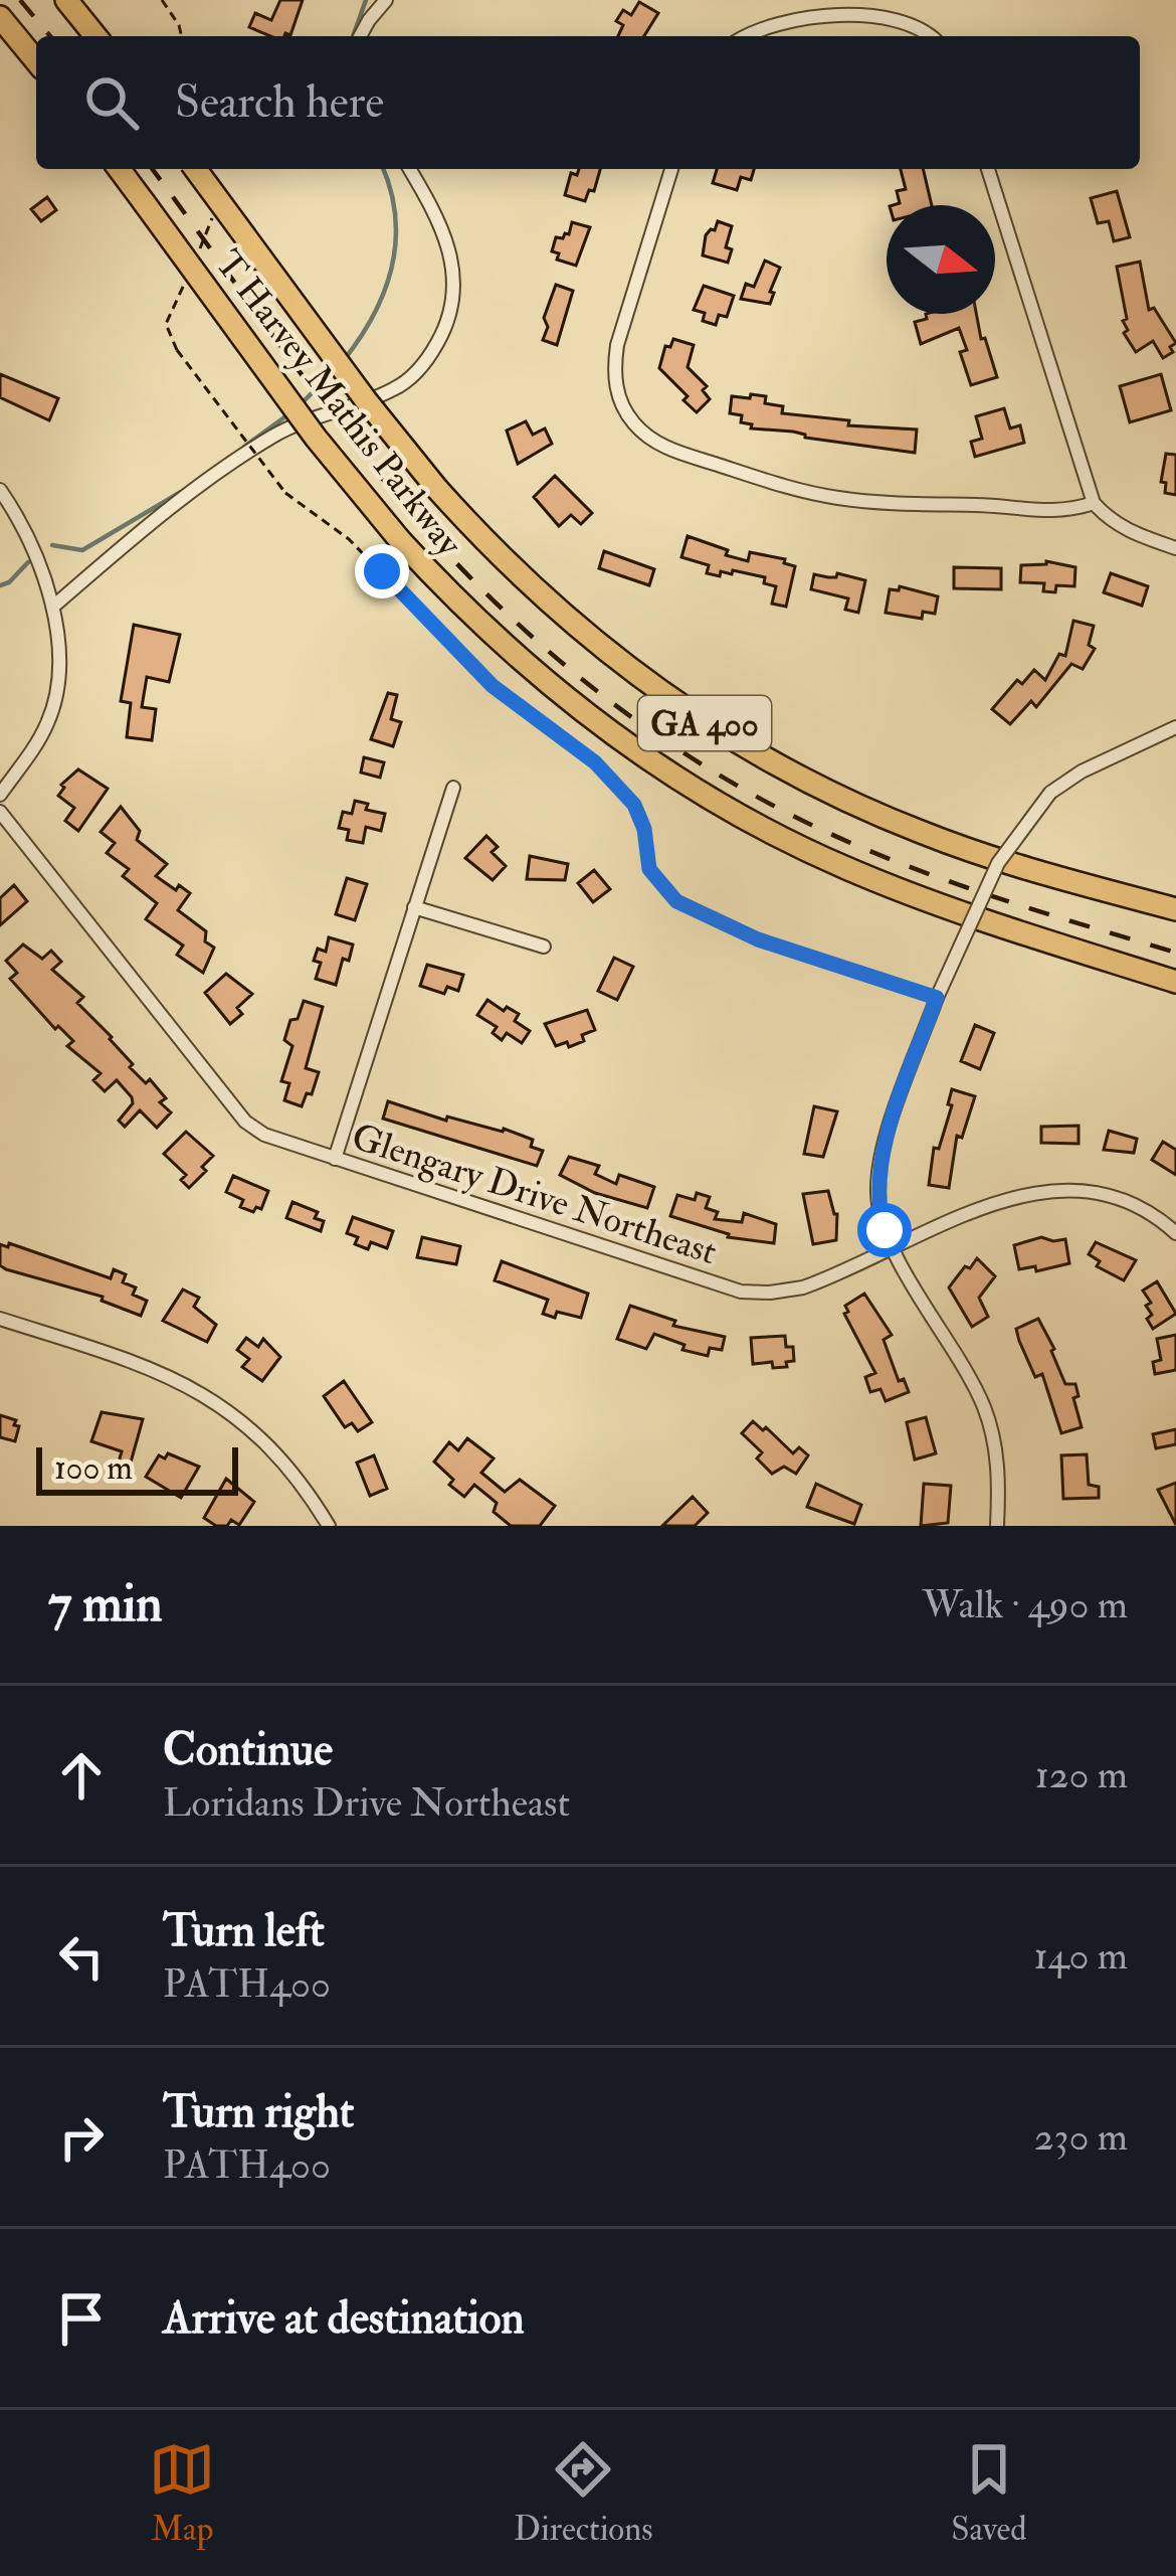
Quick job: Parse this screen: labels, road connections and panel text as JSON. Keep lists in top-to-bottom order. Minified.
{"streets":{"highway":["T Harvey Mathis Parkway","GA 400"],"street":["Glengary Drive Northeast"]},"scale_bar":"100 m","north":"right","page":{"search":"Search here","scale":"100 m","heading":["7 min","Walk · 490 m"],"list":[["Continue","Loridans Drive Northeast","120 m"],["Turn left","PATH400","140 m"],["Turn right","PATH400","230 m"],"Arrive at destination"],"nav":["Map","Directions","Saved"]}}
